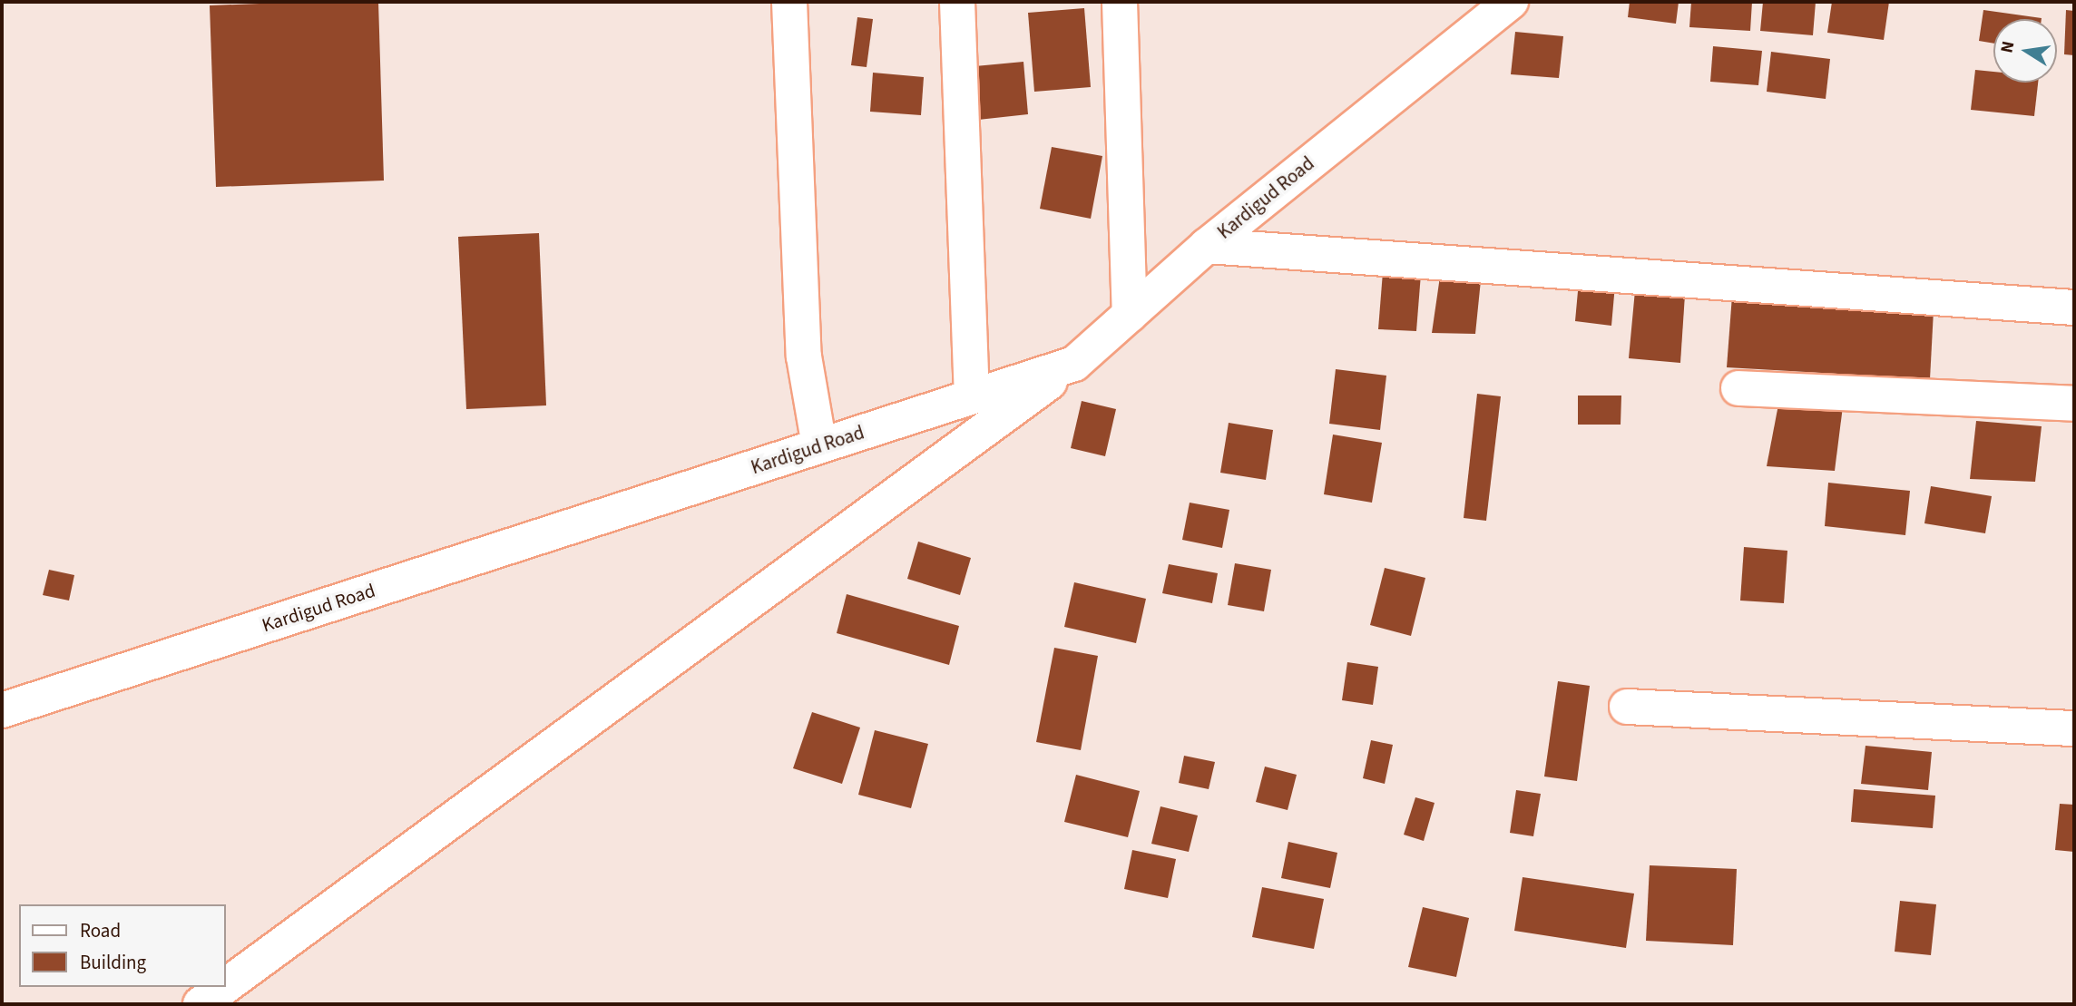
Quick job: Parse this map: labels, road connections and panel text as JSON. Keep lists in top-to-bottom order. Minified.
{"streets":{"street":["Kardigud Road"]},"legend":["Road","Building"],"north":"left"}
